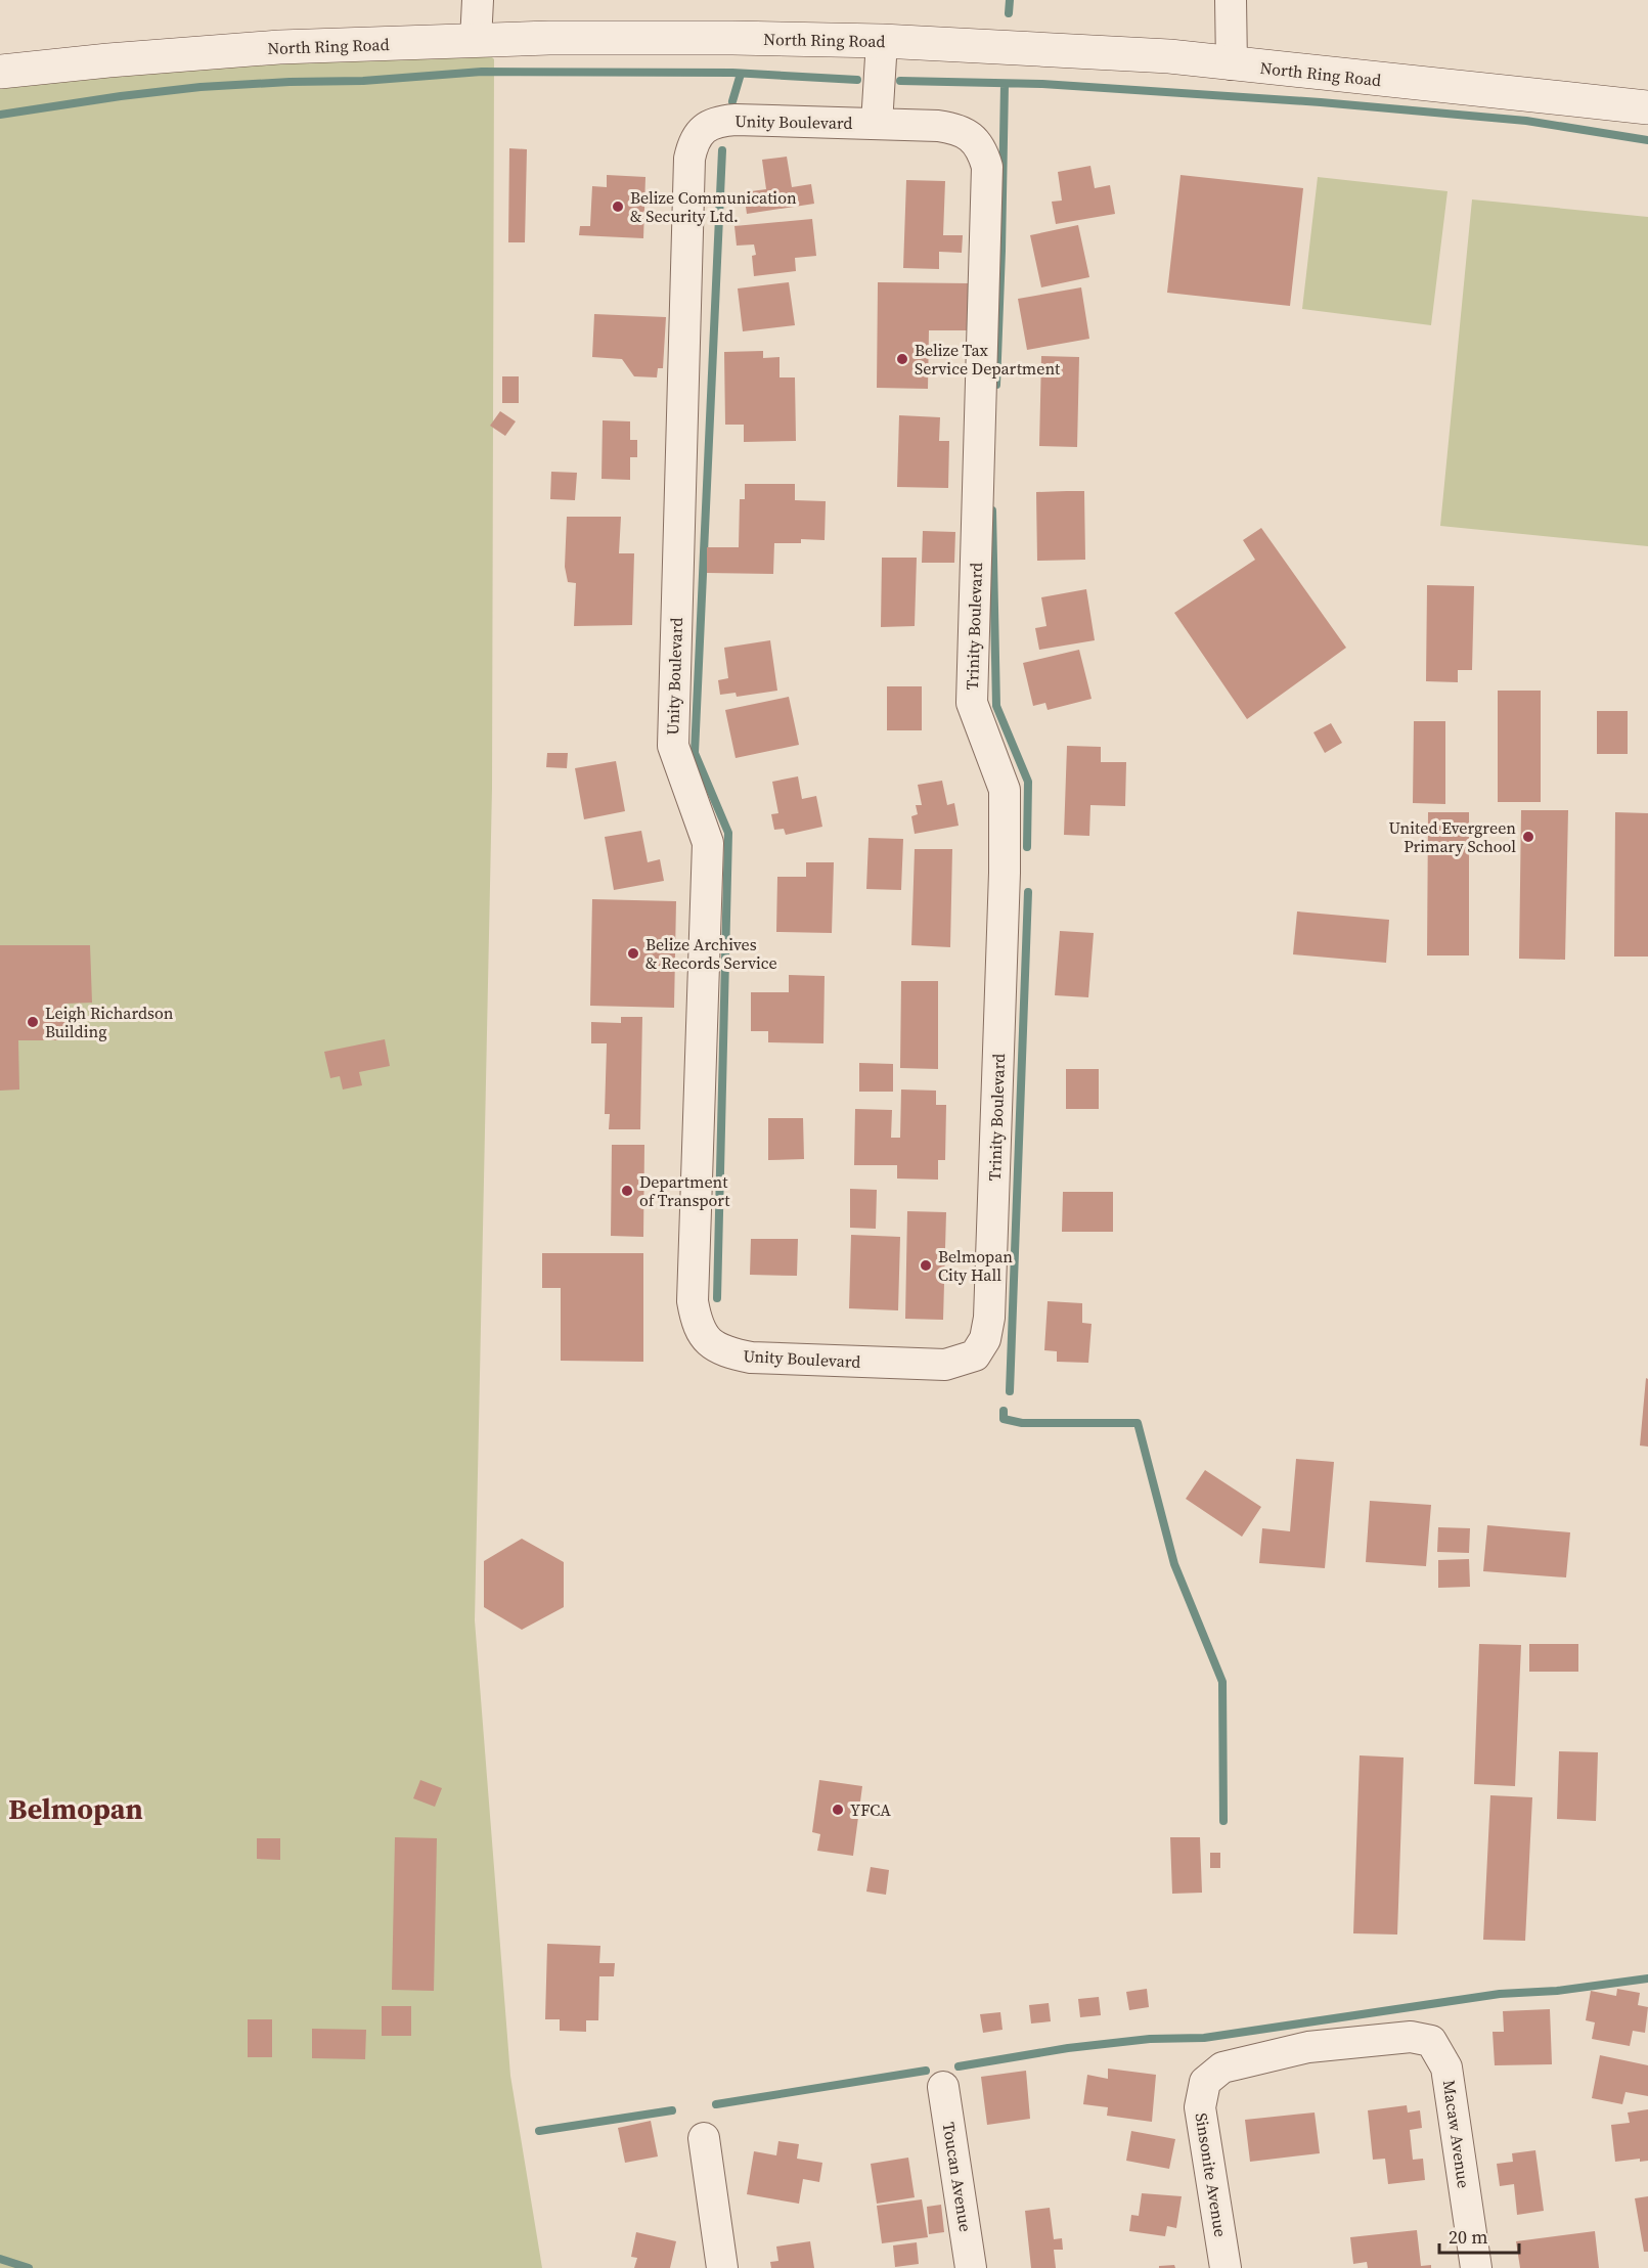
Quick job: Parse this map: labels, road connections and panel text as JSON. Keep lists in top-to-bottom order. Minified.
{"streets":{"main road":["North Ring Road"],"street":["Unity Boulevard","Trinity Boulevard","Macaw Avenue","Sinsonite Avenue","Toucan Avenue"]},"crossings":[["Unity Boulevard","Trinity Boulevard"],["Macaw Avenue","Sinsonite Avenue"]],"districts":["Belmopan"],"places":["Belize Communication & Security Ltd.","Belize Tax Service Department","United Evergreen Primary School","Belize Archives & Records Service","Leigh Richardson Building","Department of Transport","Belmopan City Hall","YFCA"],"scale_bar":"20 m"}
